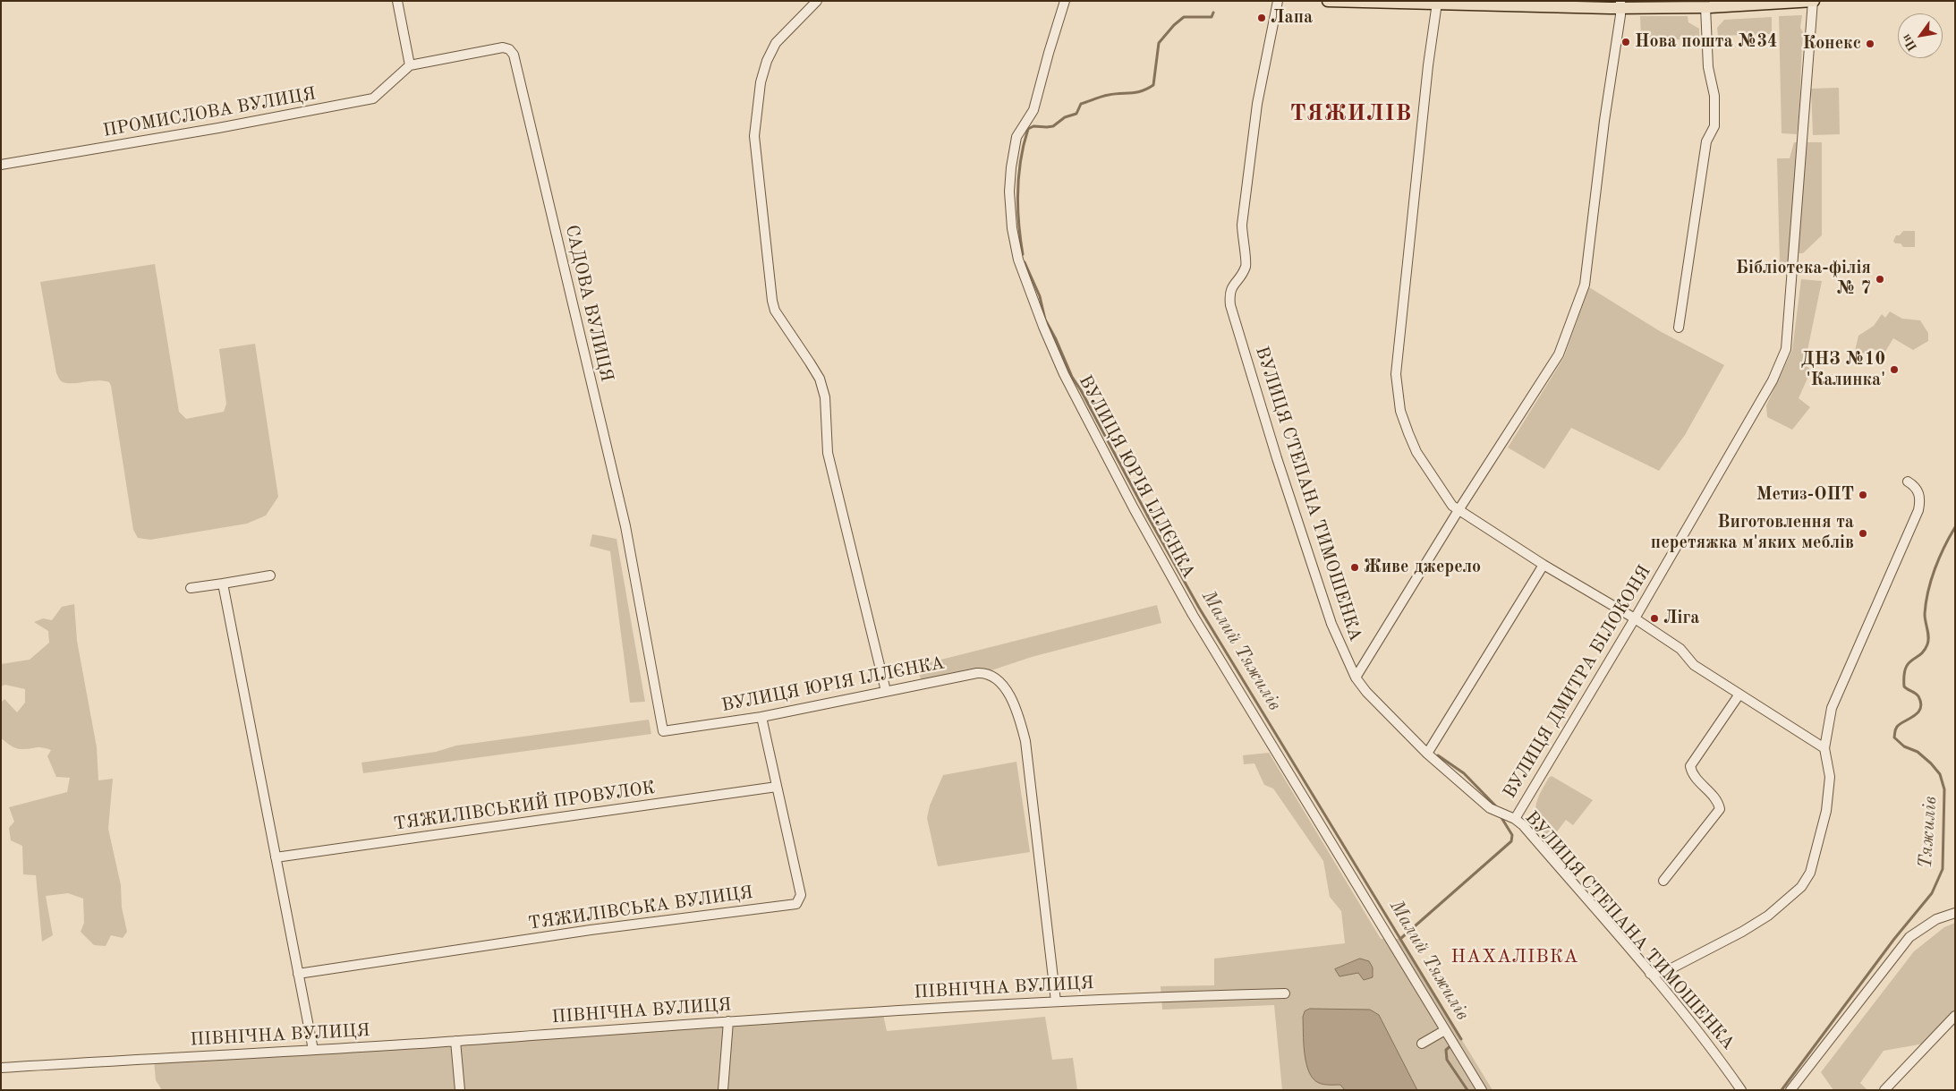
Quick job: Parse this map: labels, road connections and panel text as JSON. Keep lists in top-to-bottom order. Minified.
{"streets":{"street":["ПРОМИСЛОВА ВУЛИЦЯ","САДОВА ВУЛИЦЯ","ВУЛИЦЯ ЮРІЯ ІЛЛЄНКА","ВУЛИЦЯ СТЕПАНА ТИМОШЕНКА","ВУЛИЦЯ ДМИТРА БІЛОКОНЯ","ТЯЖИЛІВСЬКИЙ ПРОВУЛОК","ТЯЖИЛІВСЬКА ВУЛИЦЯ","ПІВНІЧНА ВУЛИЦЯ"]},"crossings":[["ПРОМИСЛОВА ВУЛИЦЯ","САДОВА ВУЛИЦЯ"],["САДОВА ВУЛИЦЯ","ВУЛИЦЯ ЮРІЯ ІЛЛЄНКА"],["ВУЛИЦЯ ЮРІЯ ІЛЛЄНКА","ТЯЖИЛІВСЬКА ВУЛИЦЯ"],["ВУЛИЦЯ ЮРІЯ ІЛЛЄНКА","ПІВНІЧНА ВУЛИЦЯ"],["ВУЛИЦЯ СТЕПАНА ТИМОШЕНКА","ВУЛИЦЯ ДМИТРА БІЛОКОНЯ"],["ТЯЖИЛІВСЬКИЙ ПРОВУЛОК","ТЯЖИЛІВСЬКА ВУЛИЦЯ"]],"districts":["ТЯЖИЛІВ","НАХАЛІВКА"],"water":["Малий Тяжилів","Тяжилів"],"places":["Лапа","Нова пошта №34","Конекс","Бібліотека-філія № 7","ДНЗ №10 'Калинка'","Метиз-ОПТ","Виготовлення та перетяжка м'яких меблів","Живе джерело","Ліга"],"north":"bottom left"}
